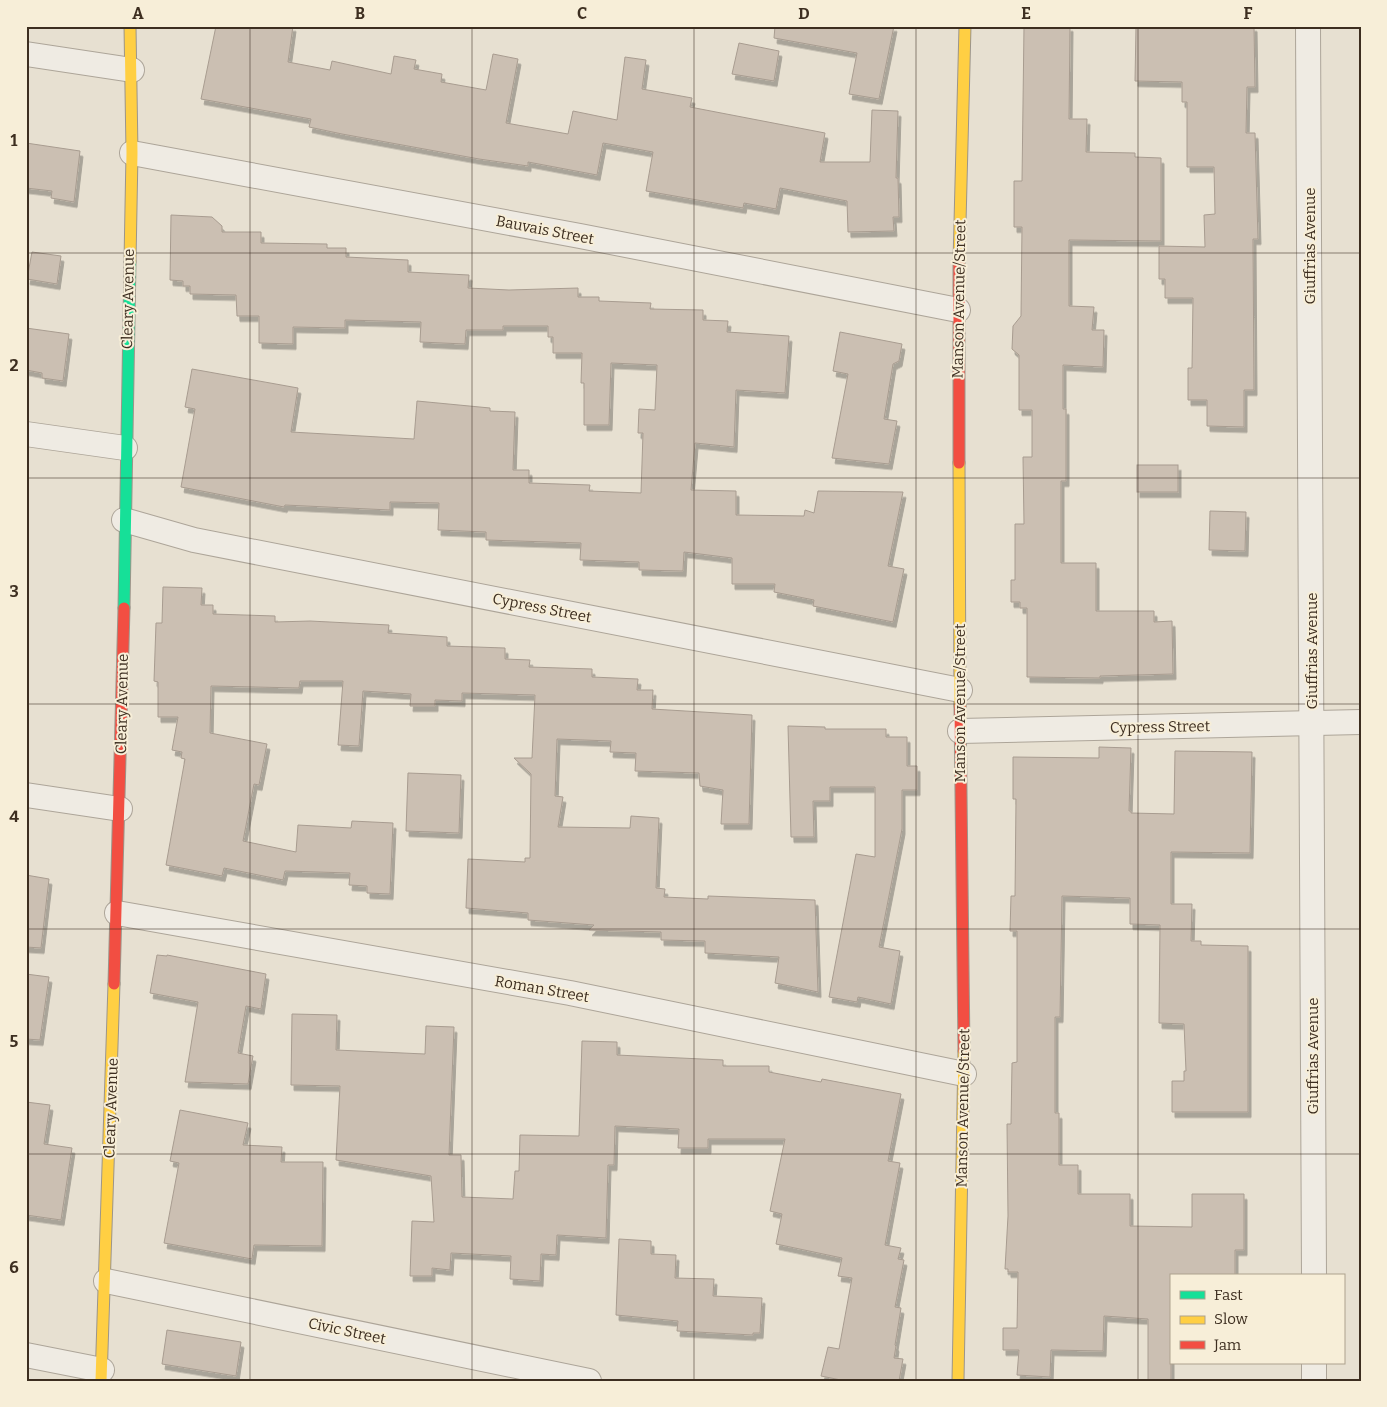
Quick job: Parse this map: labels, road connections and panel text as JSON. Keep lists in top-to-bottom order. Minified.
{"streets":{"street":["Bauvais Street","Giuffrias Avenue","Cleary Avenue","Manson Avenue/Street","Cypress Street","Roman Street","Civic Street"]},"crossings":[["Bauvais Street","Cleary Avenue"],["Bauvais Street","Manson Avenue/Street"],["Giuffrias Avenue","Cypress Street"],["Cleary Avenue","Cypress Street"],["Cleary Avenue","Roman Street"],["Cleary Avenue","Civic Street"],["Manson Avenue/Street","Cypress Street"],["Manson Avenue/Street","Roman Street"]],"legend":["Fast","Slow","Jam"],"grid":{"columns":["A","B","C","D","E","F"],"rows":["1","2","3","4","5","6"]}}
